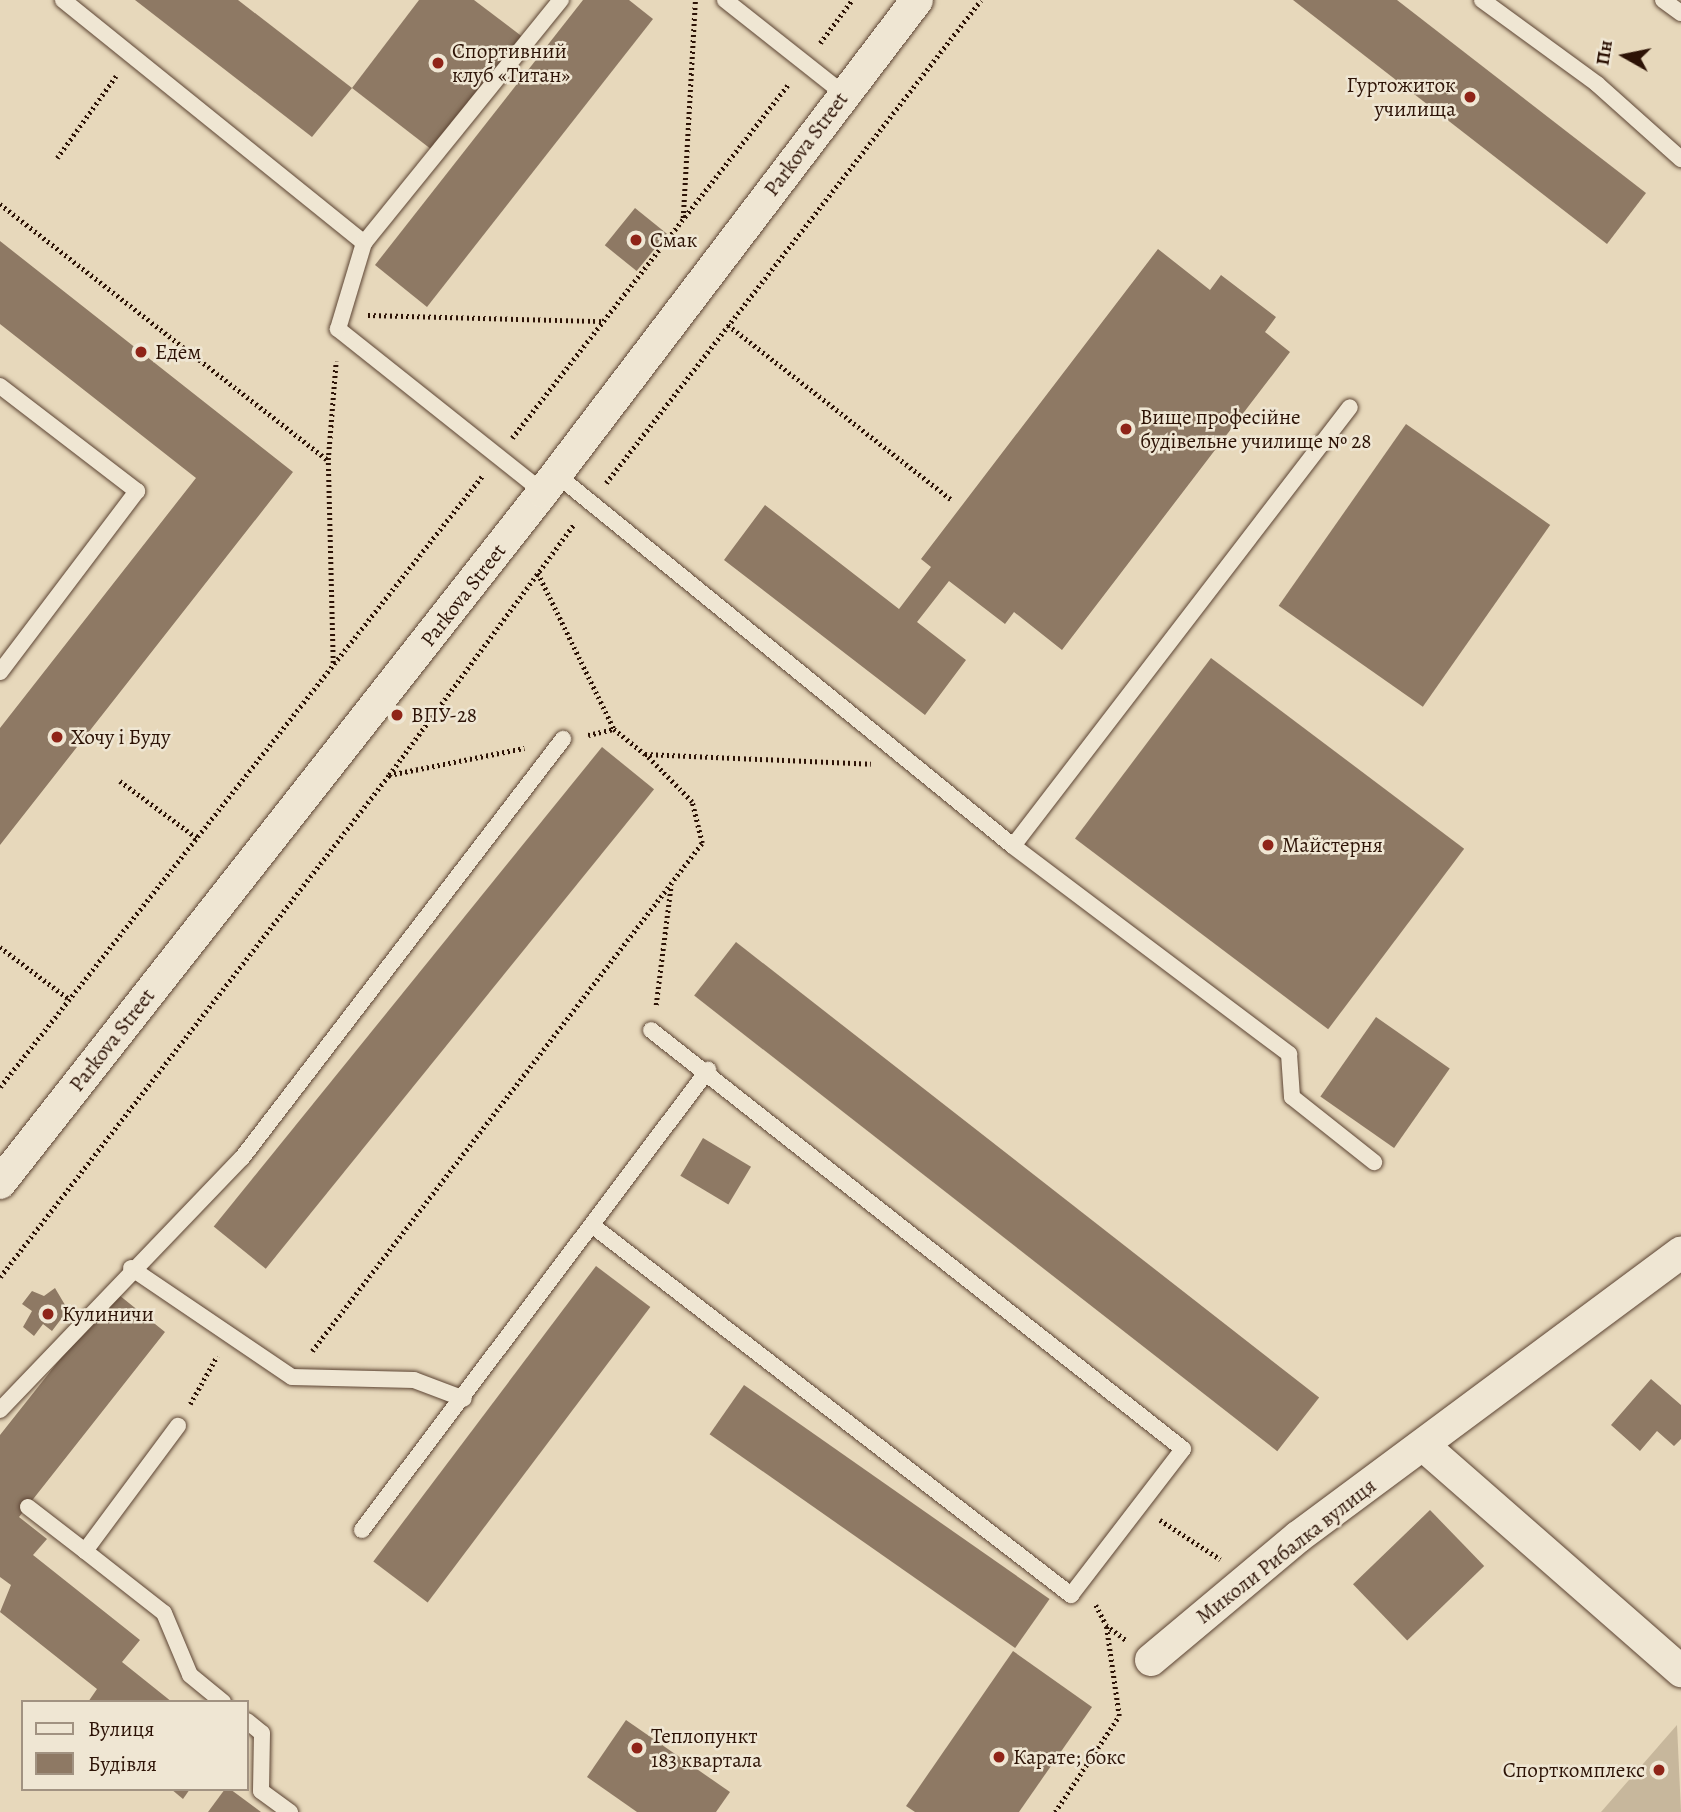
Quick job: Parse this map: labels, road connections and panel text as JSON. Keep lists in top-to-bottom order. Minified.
{"streets":{"street":["Parkova Street","Миколи Рибалка вулиця"]},"places":["Спортивний клуб «Титан»","Гуртожиток училища","Смак","Едем","Вище професійне будівельне училище № 28","ВПУ-28","Хочу і Буду","Майстерня","Кулиничи","Теплопункт 183 квартала","Карате; бокс","Спорткомплекс"],"legend":["Вулиця","Будівля"],"north":"left"}
